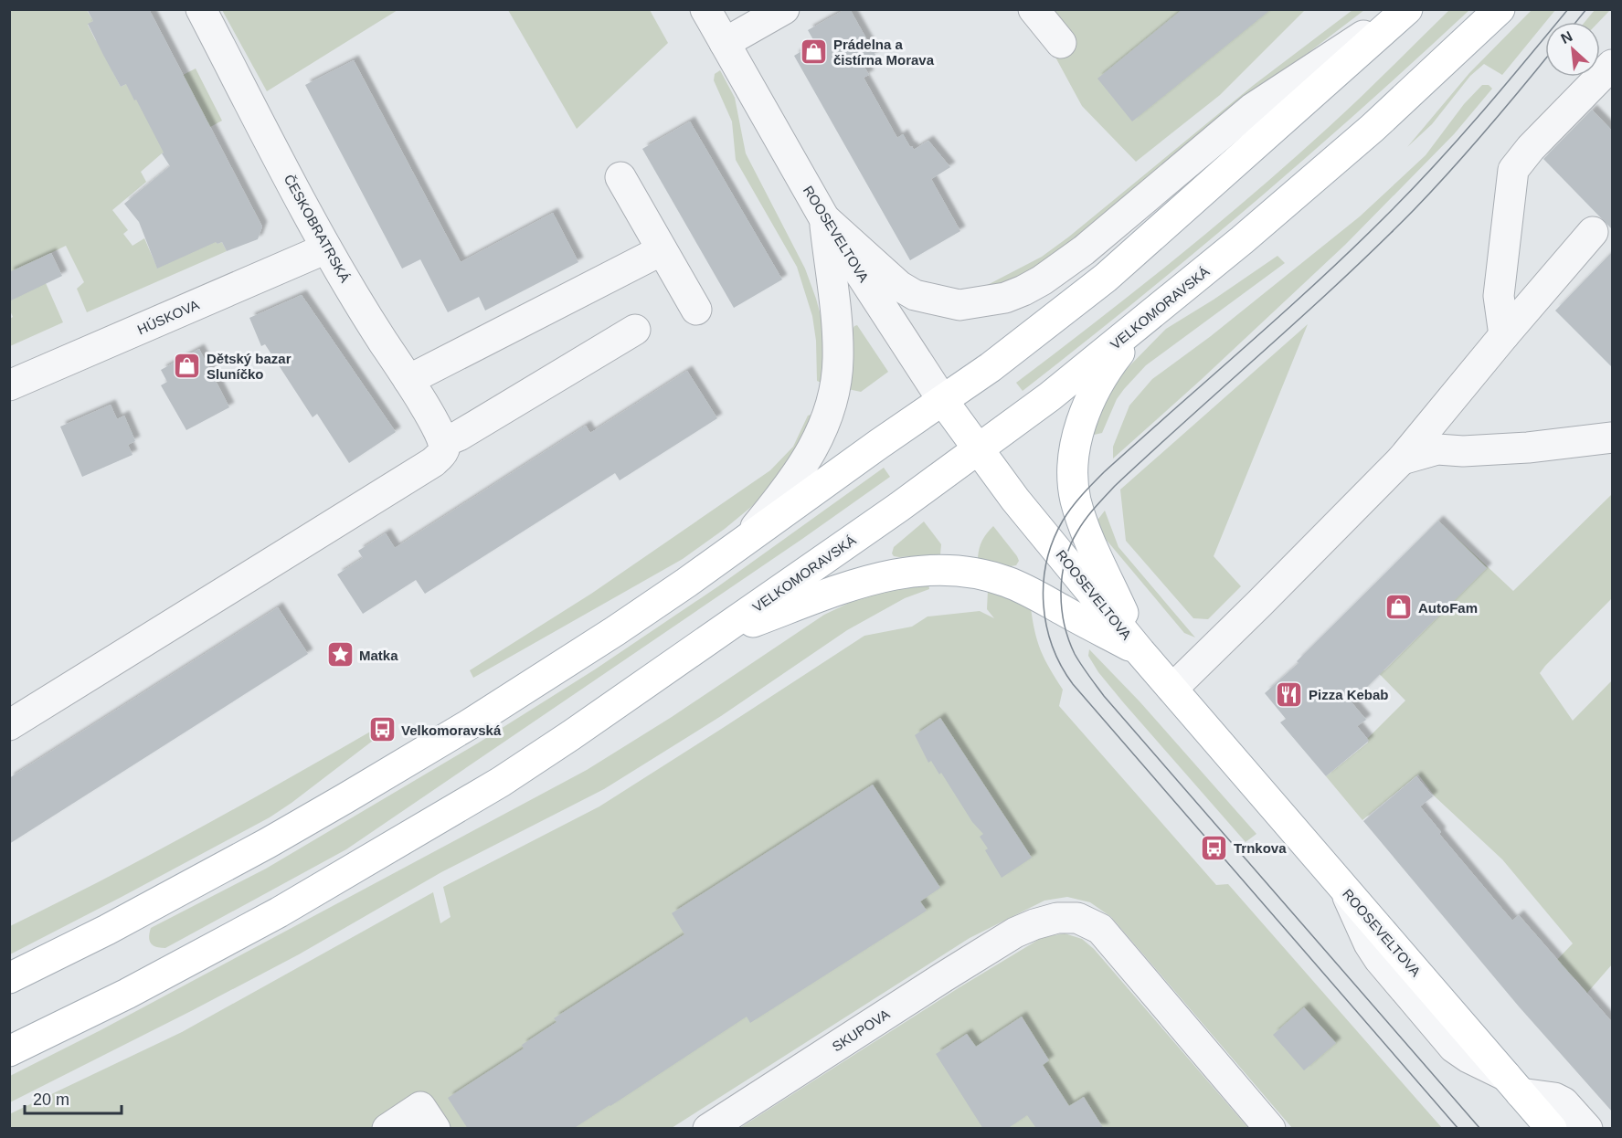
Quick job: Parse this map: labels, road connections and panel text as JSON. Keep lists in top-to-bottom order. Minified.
{"streets":{"main road":["ROOSEVELTOVA","VELKOMORAVSKÁ"],"street":["ČESKOBRATRSKÁ","HÚSKOVA","SKUPOVA"]},"crossings":[["ČESKOBRATRSKÁ","HÚSKOVA"],["ROOSEVELTOVA","VELKOMORAVSKÁ"]],"places":{"shop":["Prádelna a čistírna Morava","Dětský bazar Sluníčko","AutoFam"],"place":["Matka"],"restaurant":["Pizza Kebab"],"bus stop":["Velkomoravská","Trnkova"]},"scale_bar":"20 m","north":"top left"}
